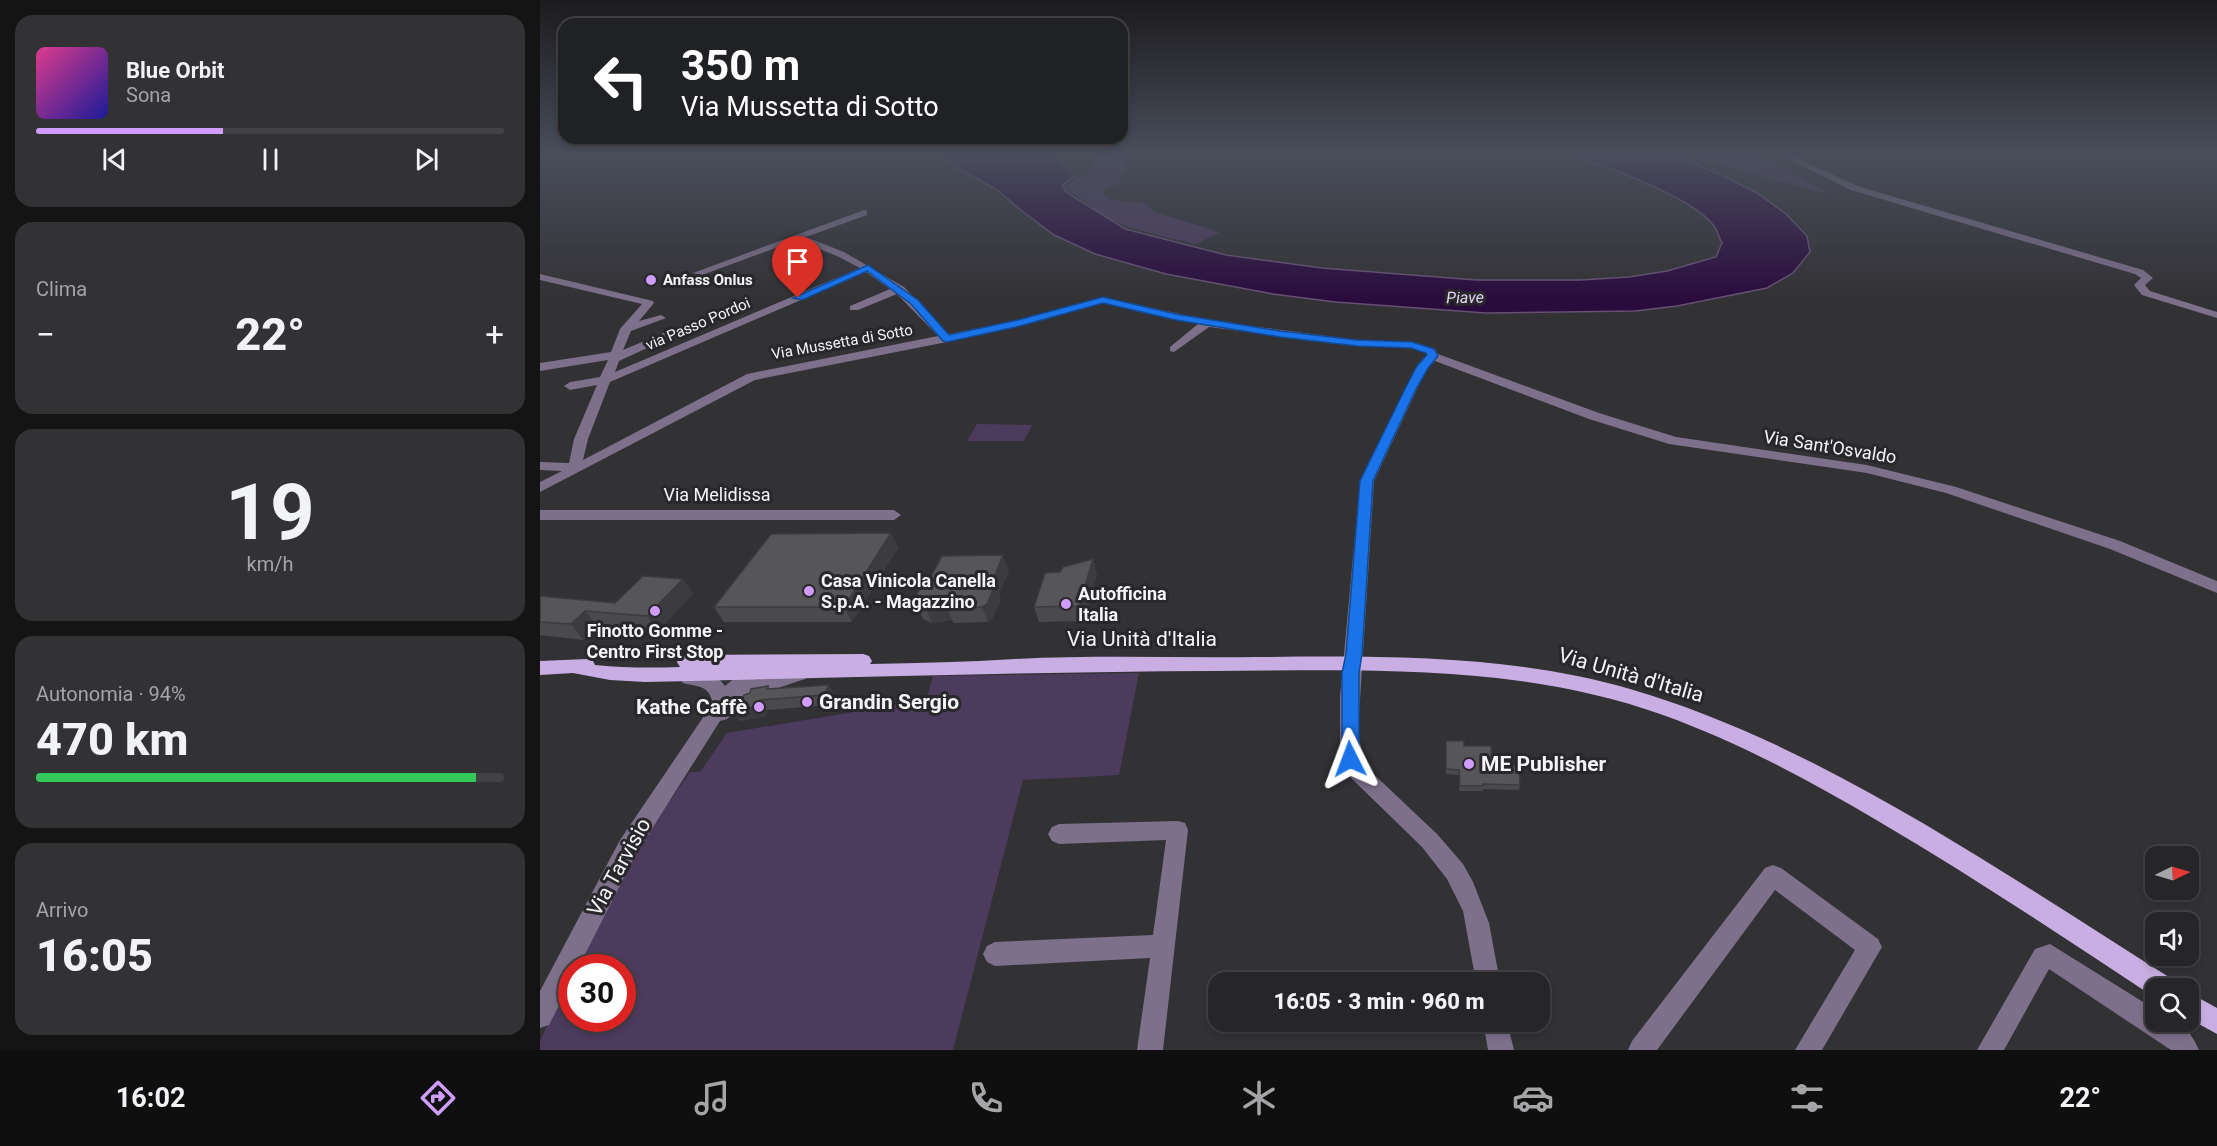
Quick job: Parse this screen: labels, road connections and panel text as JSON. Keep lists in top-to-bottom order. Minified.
{"streets":{"main road":["Via Unità d'Italia"],"street":["via Passo Pordoi","Via Mussetta di Sotto","Via Sant'Osvaldo","Via Melidissa","Via Tarvisio"]},"crossings":[["Via Mussetta di Sotto","Via Sant'Osvaldo"],["Via Unità d'Italia","Via Tarvisio"]],"water":["Piave"],"places":["Anfass Onlus","Casa Vinicola Canella S.p.A. - Magazzino","Autofficina Italia","Finotto Gomme - Centro First Stop","Grandin Sergio","Kathe Caffè","ME Publisher"],"north":"right","page":{"turn":["350 m","Via Mussetta di Sotto"],"song":["Blue Orbit","Sona"],"tile":["Clima",["19","km/h"],["Autonomia · 94%","470 km"],["Arrivo","16:05"]],"heat":["−","22°","+"],"limit":"30","trip":"16:05 · 3 min · 960 m","tabs":["16:02","22°"]}}
